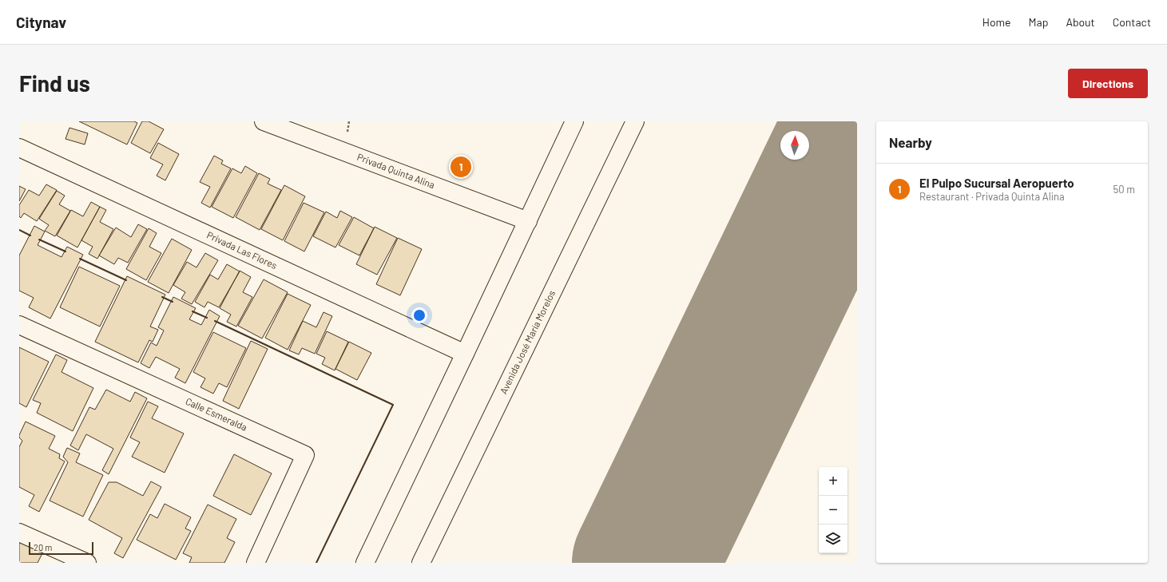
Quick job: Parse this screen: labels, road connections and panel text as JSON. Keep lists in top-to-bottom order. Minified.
{"streets":{"main road":["Privada Quinta Alina","Privada Las Flores","Avenida José María Morelos","Calle Esmeralda"]},"scale_bar":"20 m","north":"top","page":{"header":"Citynav","nav":["Home","Map","About","Contact"],"buttons":"Directions","title":"Find us","heading":"Nearby","pins":"1","list":[{"mark":"1","name":"El Pulpo Sucursal Aeropuerto","note":"Restaurant · Privada Quinta Alina","value":"50 m"}],"map_buttons":["+","−"],"scale":"20 m"}}
